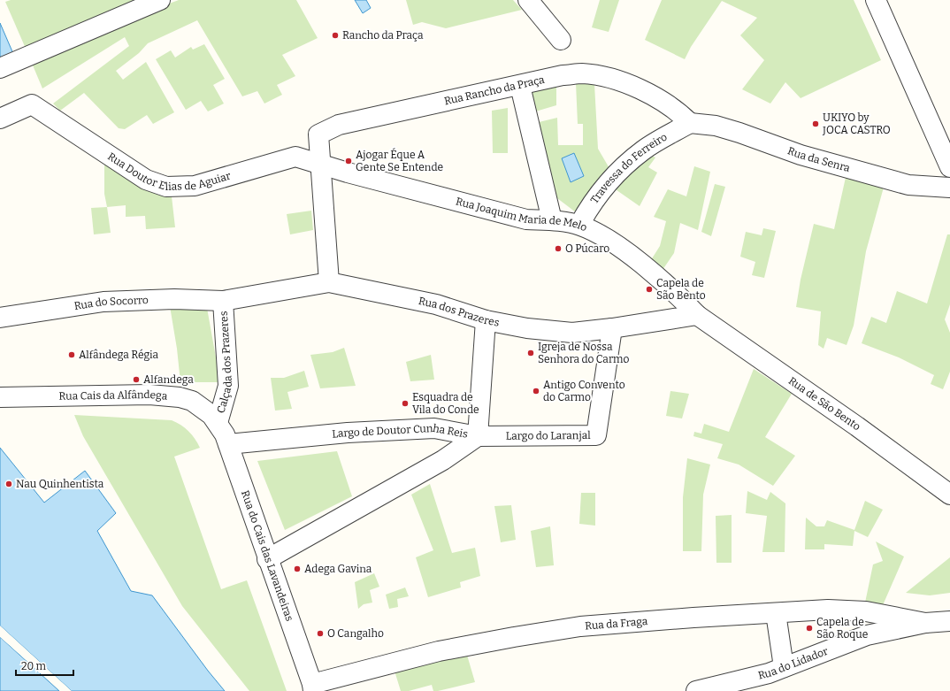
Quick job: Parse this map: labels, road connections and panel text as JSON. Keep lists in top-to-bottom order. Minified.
{"streets":{"street":["Rua Rancho da Praça","Rua da Senra","Rua Doutor Elias de Aguiar","Travessa do Ferreiro","Rua Joaquim Maria de Melo","Rua do Socorro","Rua dos Prazeres","Calçada dos Prazeres","Rua Cais da Alfândega","Rua de São Bento","Largo de Doutor Cunha Reis","Largo do Laranjal","Rua do Cais das Lavandeiras","Rua da Fraga","Rua do Lidador"]},"crossings":[["Rua Rancho da Praça","Rua da Senra"],["Rua Rancho da Praça","Rua Doutor Elias de Aguiar"],["Rua Rancho da Praça","Travessa do Ferreiro"],["Rua Rancho da Praça","Rua Joaquim Maria de Melo"],["Rua da Senra","Travessa do Ferreiro"],["Rua Doutor Elias de Aguiar","Rua Joaquim Maria de Melo"],["Travessa do Ferreiro","Rua Joaquim Maria de Melo"],["Rua Joaquim Maria de Melo","Rua dos Prazeres"],["Rua Joaquim Maria de Melo","Rua de São Bento"],["Rua do Socorro","Rua dos Prazeres"],["Rua do Socorro","Calçada dos Prazeres"],["Rua dos Prazeres","Calçada dos Prazeres"],["Rua dos Prazeres","Rua de São Bento"],["Rua dos Prazeres","Largo do Laranjal"],["Calçada dos Prazeres","Rua Cais da Alfândega"],["Calçada dos Prazeres","Rua do Cais das Lavandeiras"],["Rua Cais da Alfândega","Rua do Cais das Lavandeiras"],["Largo de Doutor Cunha Reis","Largo do Laranjal"],["Largo de Doutor Cunha Reis","Rua do Cais das Lavandeiras"],["Rua do Cais das Lavandeiras","Rua da Fraga"],["Rua da Fraga","Rua do Lidador"]],"places":["Rancho da Praça","UKIYO by JOCA CASTRO","Ajogar Éque A Gente Se Entende","O Púcaro","Capela de São Bento","Igreja de Nossa Senhora do Carmo","Alfândega Régia","Alfandega","Antigo Convento do Carmo","Esquadra de Vila do Conde","Nau Quinhentista","Adega Gavina","Capela de São Roque","O Cangalho"],"scale_bar":"20 m"}
